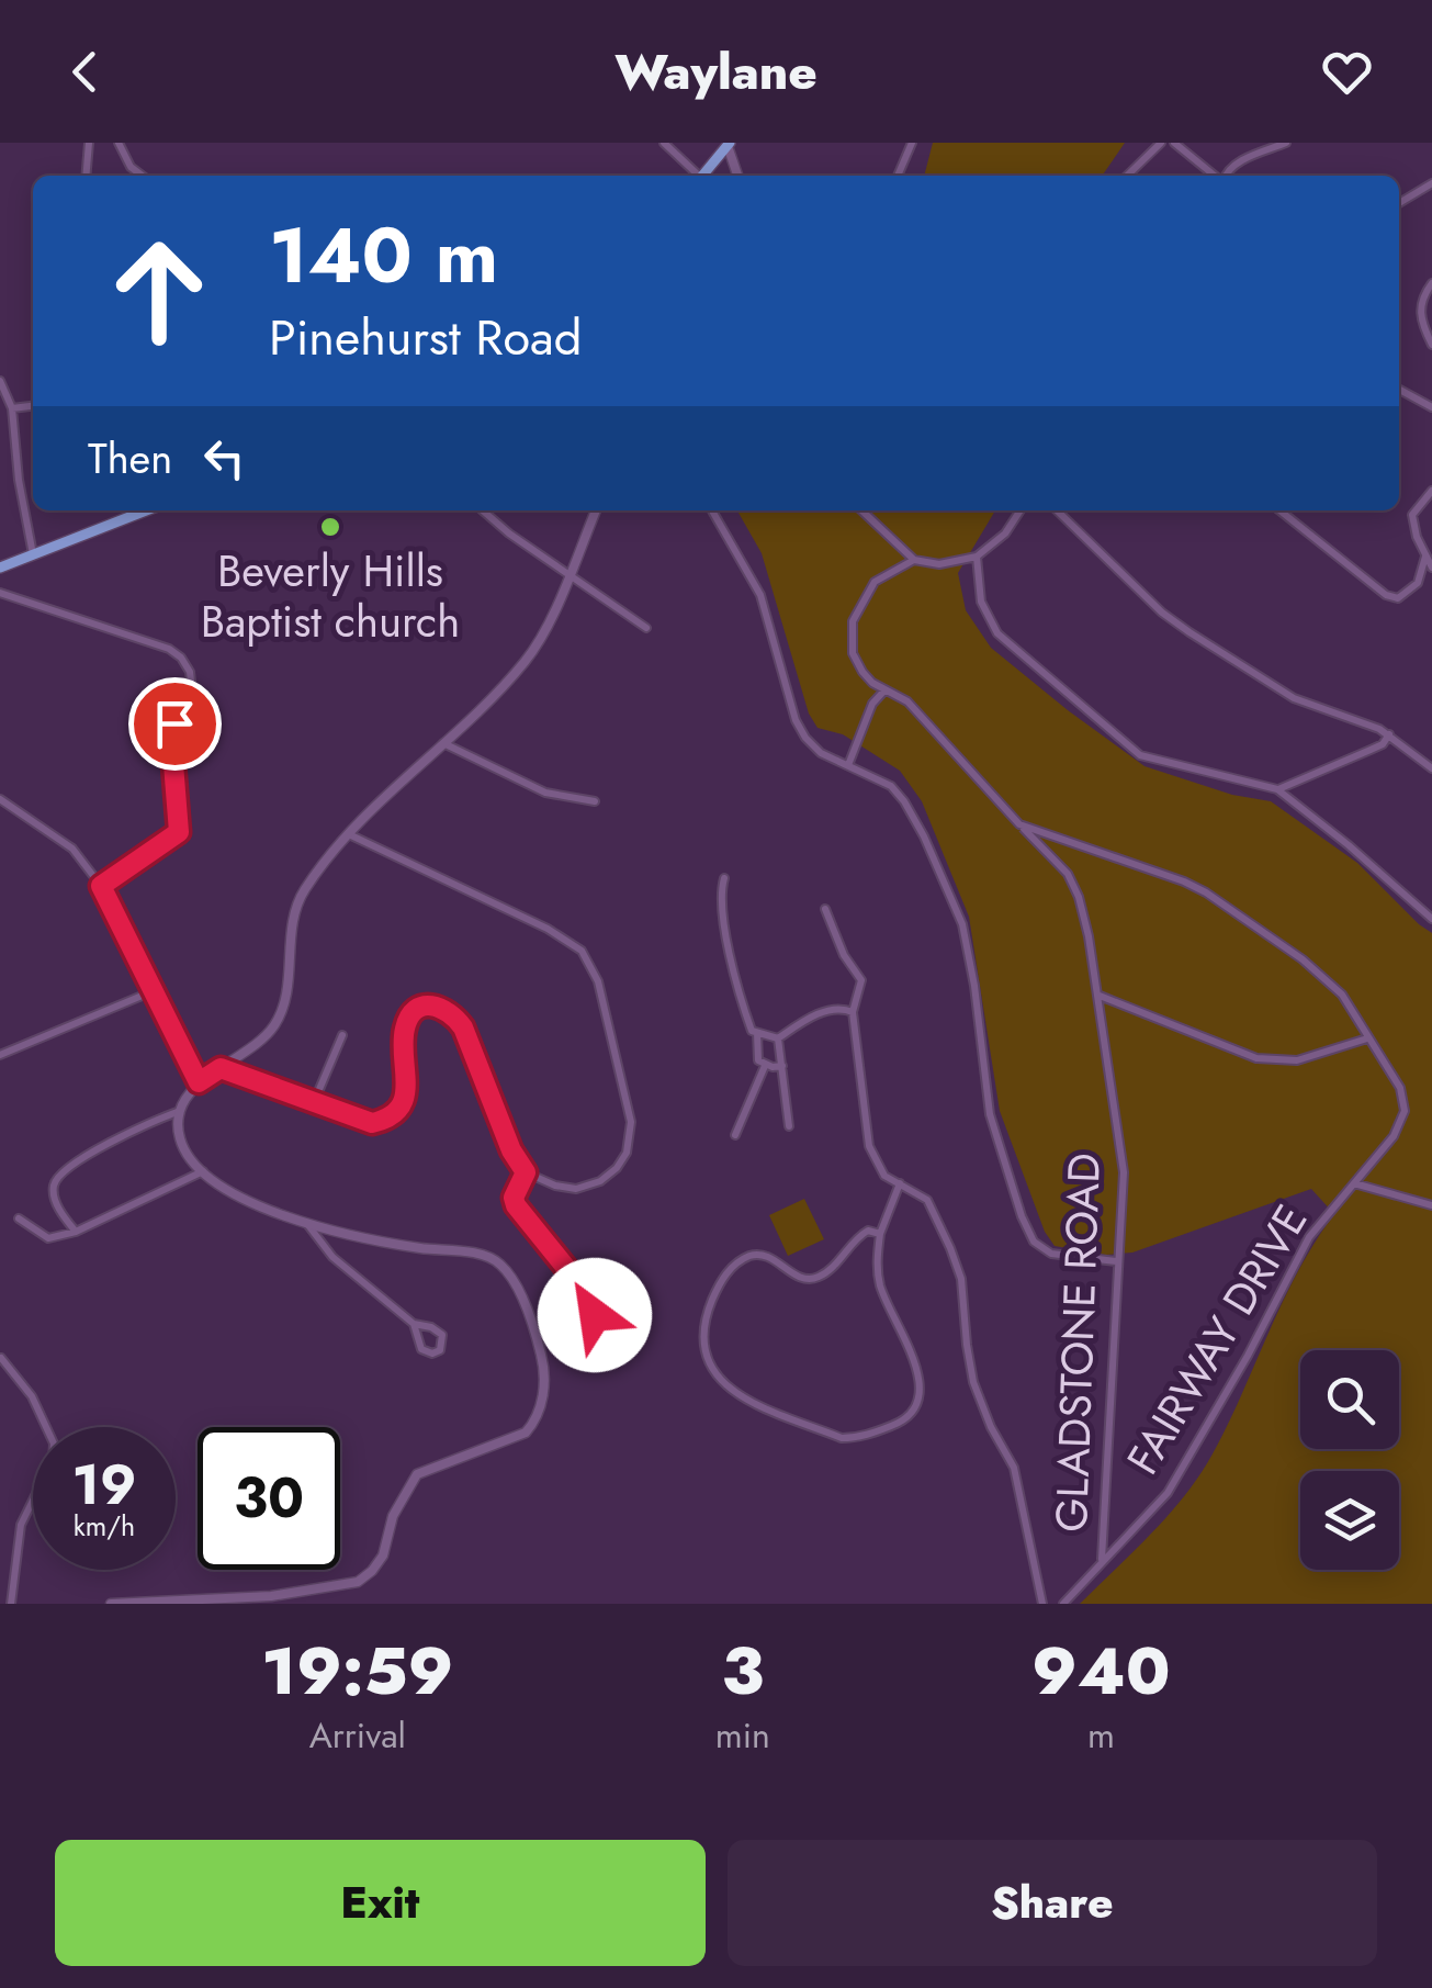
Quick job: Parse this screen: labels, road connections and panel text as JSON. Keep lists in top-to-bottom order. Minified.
{"streets":{"street":["FAIRWAY DRIVE","GLADSTONE ROAD"]},"crossings":[["FAIRWAY DRIVE","GLADSTONE ROAD"]],"places":["Beverly Hills Baptist church"],"page":{"header":"Waylane","turn":["140 m","Pinehurst Road"],"then":"Then","speed":"19 km/h","limit":"30","eta":["19:59","Arrival","3","min","940","m"],"buttons":["Exit","Share"]}}
